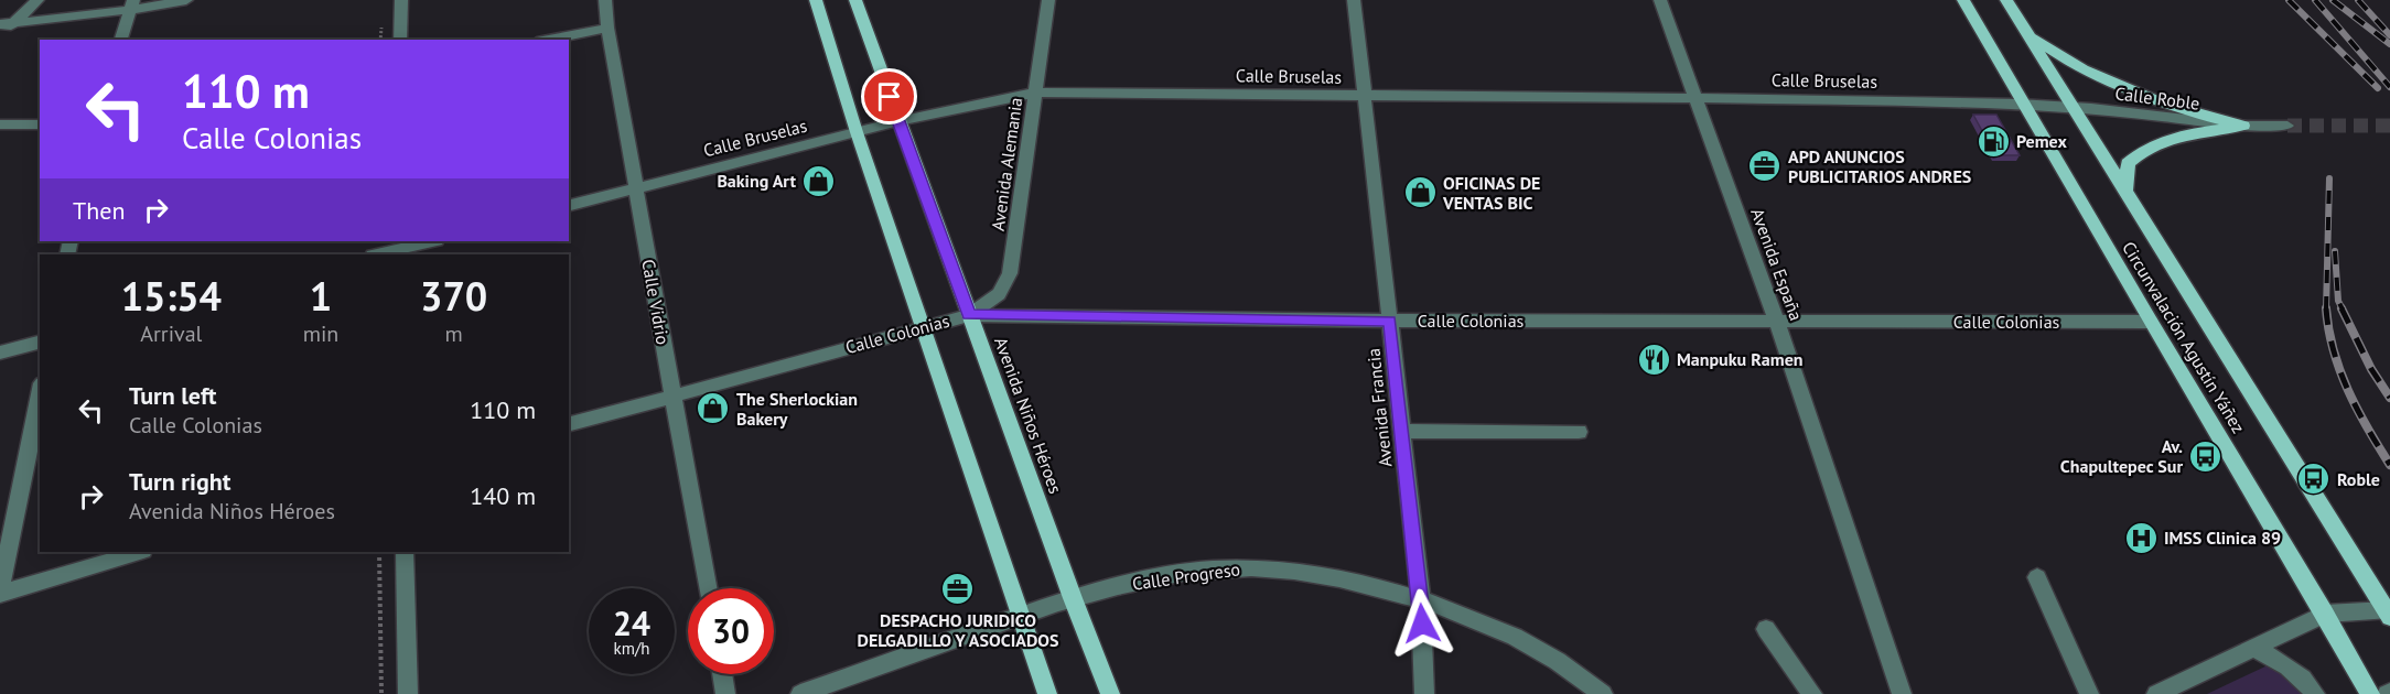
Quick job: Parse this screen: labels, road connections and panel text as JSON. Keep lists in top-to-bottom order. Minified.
{"streets":{"main road":["Circunvalación Agustín Yáñez","Avenida Niños Héroes"],"street":["Calle Bruselas","Calle Roble","Avenida Alemania","Avenida España","Calle Vidrio","Calle Colonias","Avenida Francia","Calle Progreso"]},"crossings":[["Calle Bruselas","Calle Roble"],["Calle Bruselas","Avenida Alemania"],["Calle Bruselas","Avenida España"],["Calle Bruselas","Calle Vidrio"],["Calle Bruselas","Circunvalación Agustín Yáñez"],["Calle Bruselas","Avenida Francia"],["Calle Bruselas","Avenida Niños Héroes"],["Calle Roble","Circunvalación Agustín Yáñez"],["Avenida Alemania","Calle Colonias"],["Avenida Alemania","Avenida Niños Héroes"],["Avenida España","Calle Colonias"],["Calle Vidrio","Calle Colonias"],["Calle Colonias","Circunvalación Agustín Yáñez"],["Calle Colonias","Avenida Francia"],["Calle Colonias","Avenida Niños Héroes"],["Avenida Francia","Calle Progreso"],["Avenida Niños Héroes","Calle Progreso"]],"places":{"fuel station":["Pemex"],"office":["APD ANUNCIOS PUBLICITARIOS ANDRES","DESPACHO JURIDICO DELGADILLO Y ASOCIADOS"],"shop":["Baking Art","OFICINAS DE VENTAS BIC","The Sherlockian Bakery"],"restaurant":["Manpuku Ramen"],"bus stop":["Av. Chapultepec Sur","Roble"],"hospital":["IMSS Clinica 89"]},"page":{"turn":["110 m","Calle Colonias"],"then":"Then","eta":["15:54","Arrival","1","min","370","m"],"list":[{"name":"Turn left","note":"Calle Colonias","value":"110 m"},{"name":"Turn right","note":"Avenida Niños Héroes","value":"140 m"}],"speed":"24 km/h","limit":"30"}}
